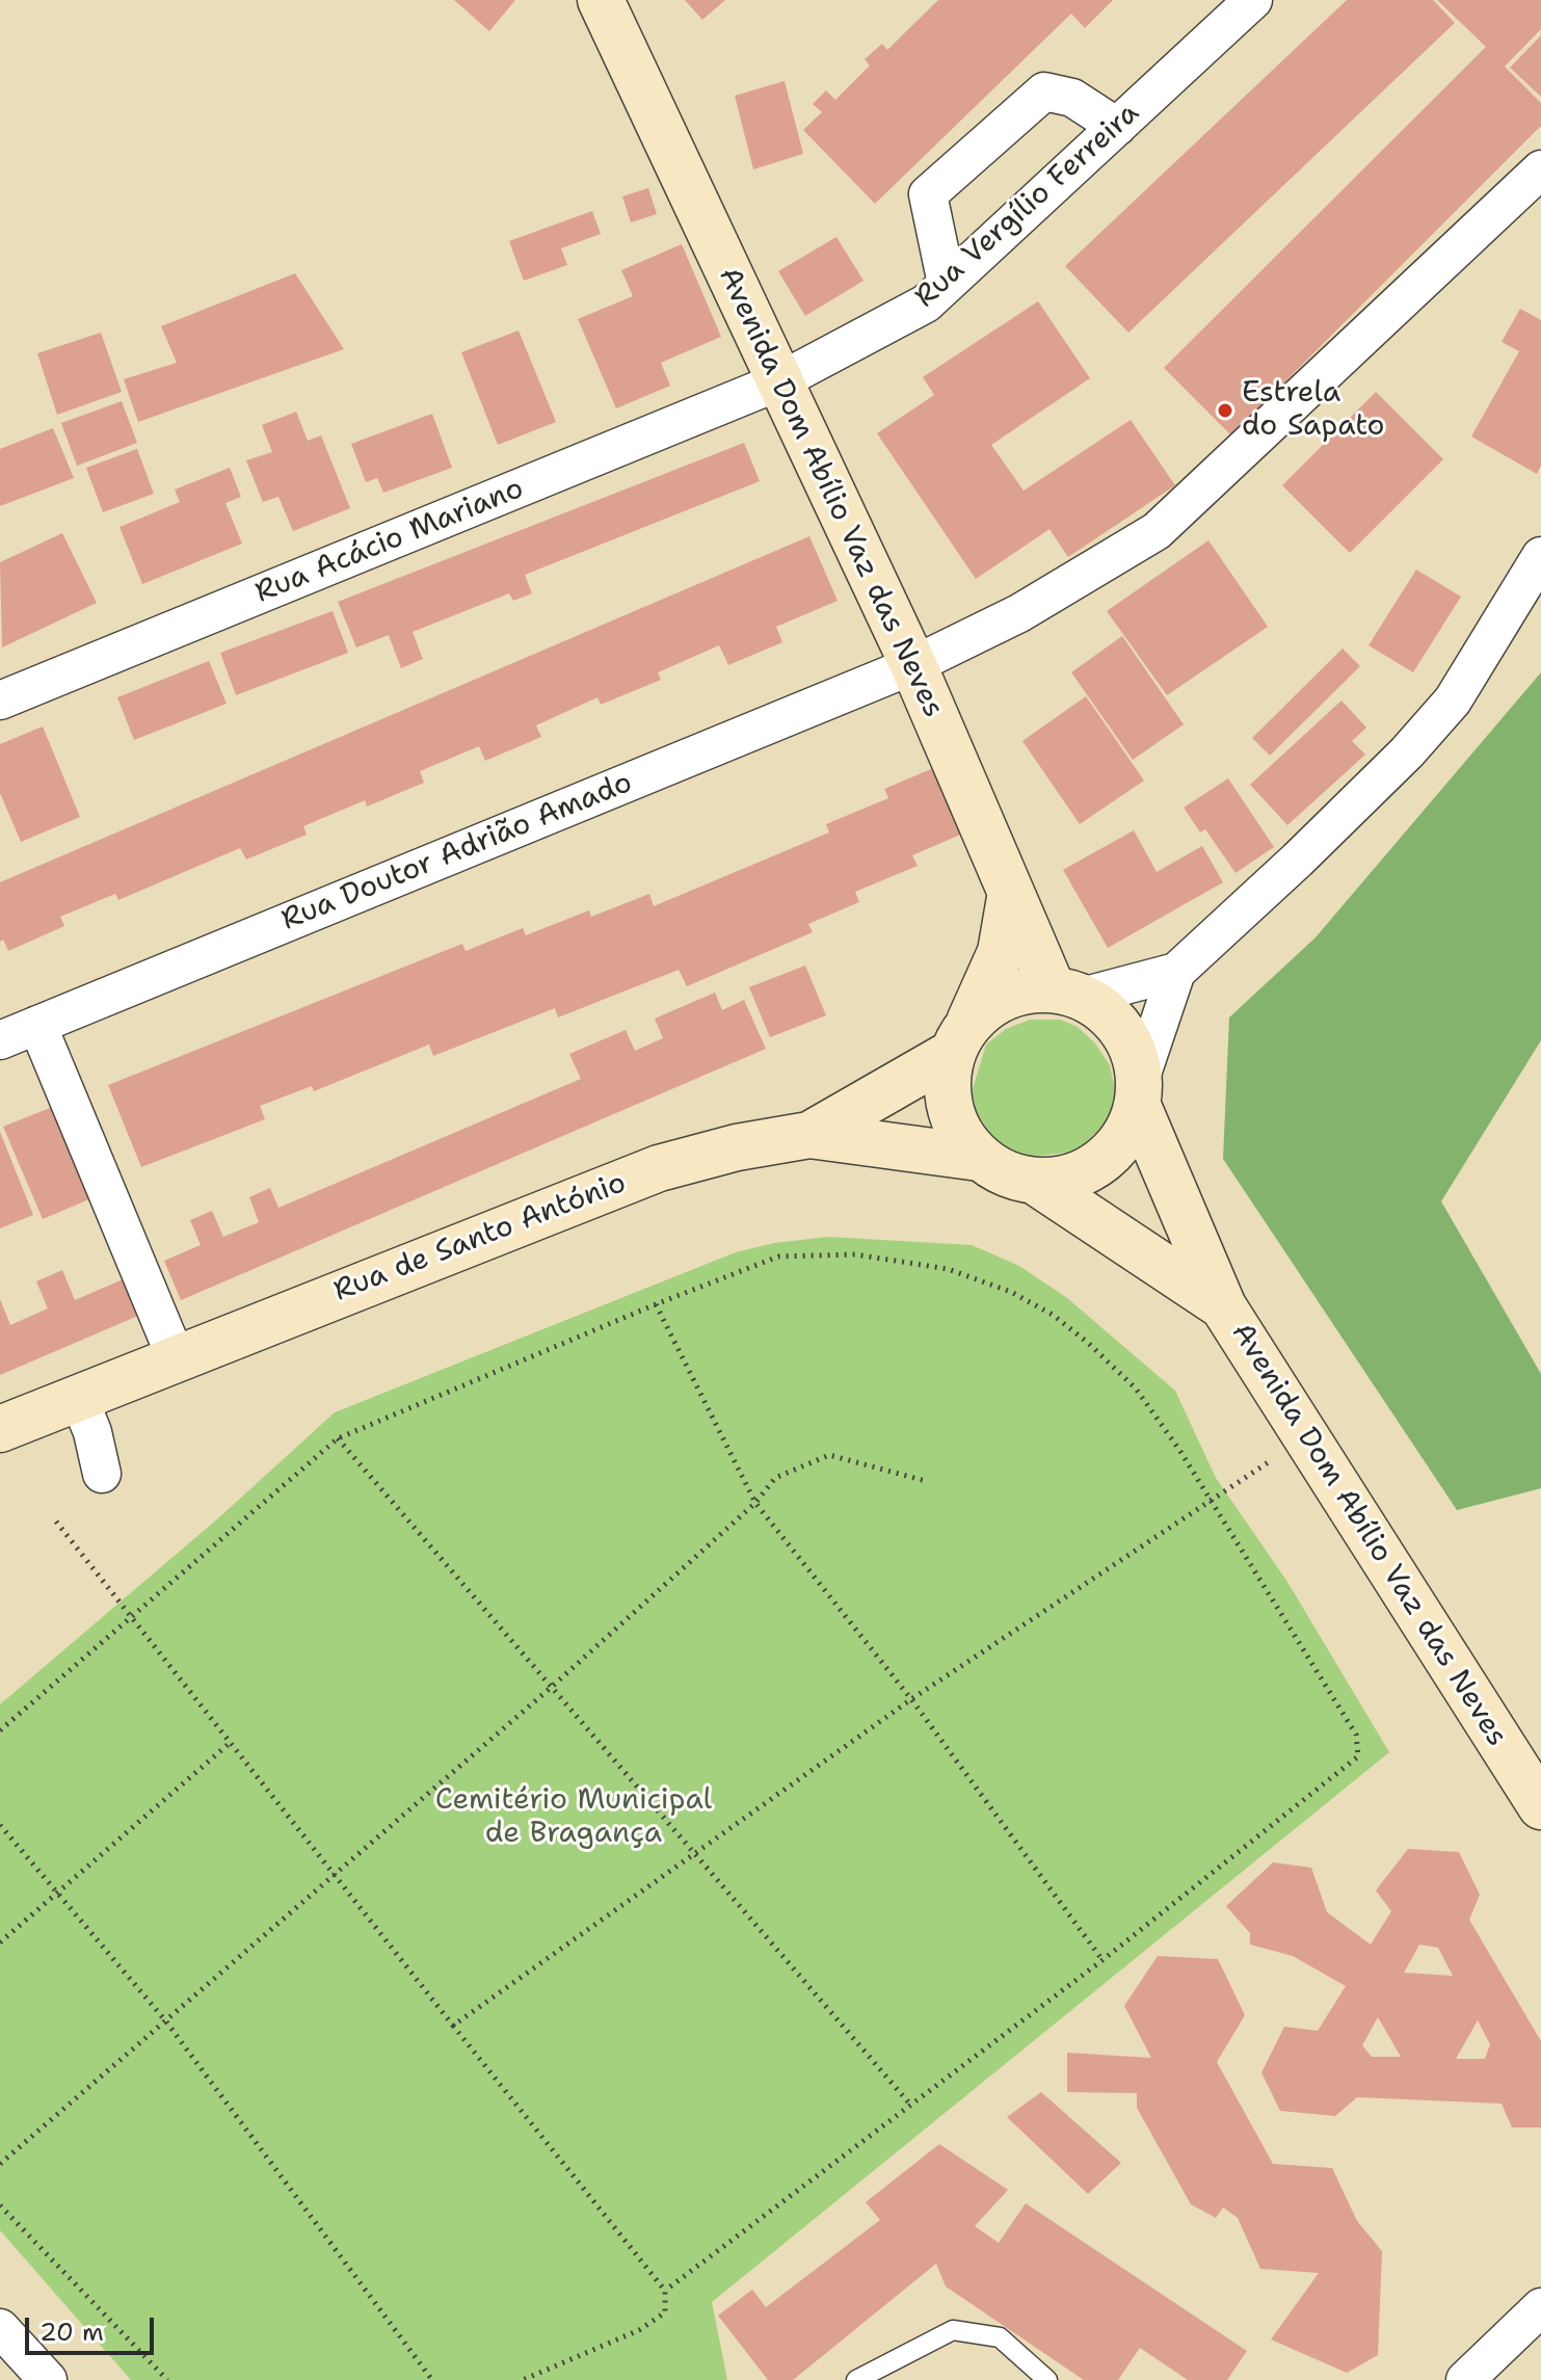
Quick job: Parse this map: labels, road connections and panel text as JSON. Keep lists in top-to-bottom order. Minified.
{"streets":{"street":["Rua Vergílio Ferreira","Avenida Dom Abílio Vaz das Neves","Rua Acácio Mariano","Rua Doutor Adrião Amado","Rua de Santo António"]},"crossings":[["Rua Vergílio Ferreira","Avenida Dom Abílio Vaz das Neves"],["Rua Vergílio Ferreira","Rua Acácio Mariano"],["Avenida Dom Abílio Vaz das Neves","Rua Acácio Mariano"],["Avenida Dom Abílio Vaz das Neves","Rua Doutor Adrião Amado"],["Avenida Dom Abílio Vaz das Neves","Rua de Santo António"]],"parks":["Cemitério Municipal de Bragança"],"places":["Estrela do Sapato"],"scale_bar":"20 m"}
